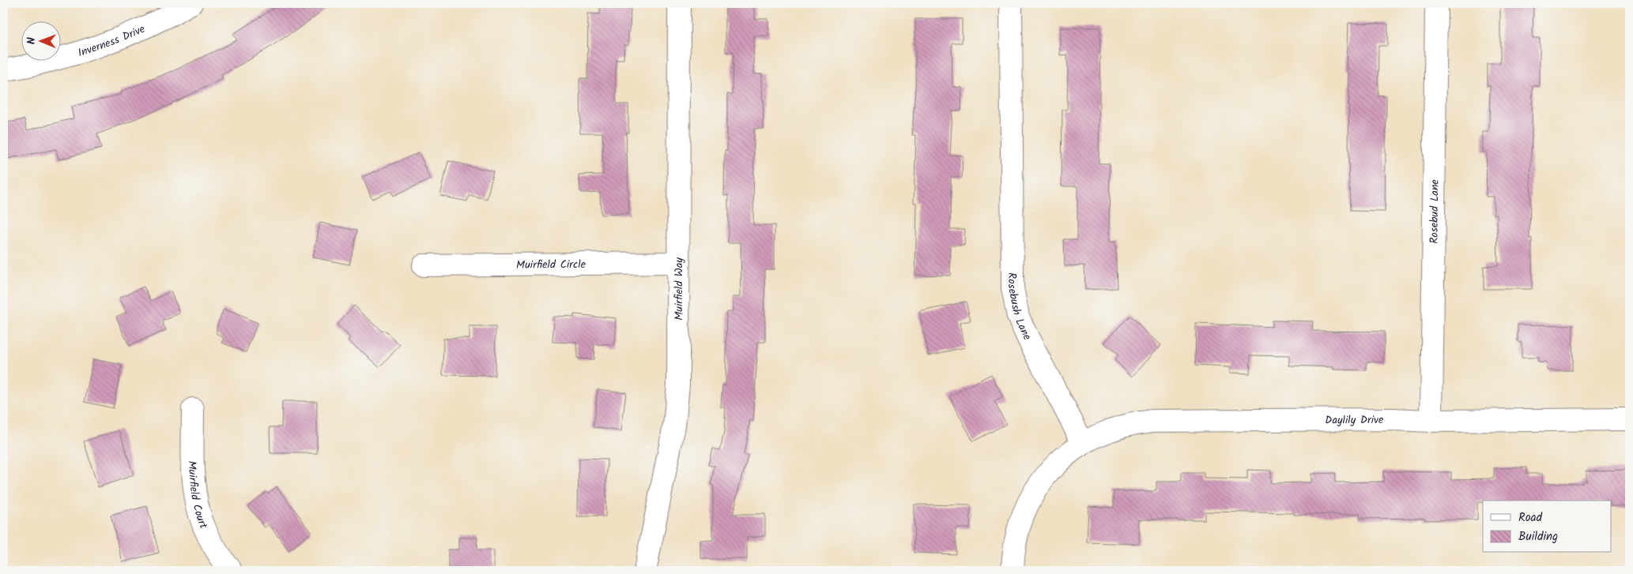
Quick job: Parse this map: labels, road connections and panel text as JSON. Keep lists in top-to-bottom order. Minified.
{"streets":{"street":["Inverness Drive","Rosebud Lane","Muirfield Circle","Muirfield Way","Rosebush Lane","Daylily Drive","Muirfield Court"]},"crossings":[["Rosebud Lane","Daylily Drive"],["Muirfield Circle","Muirfield Way"],["Rosebush Lane","Daylily Drive"]],"legend":["Road","Building"],"north":"left"}
